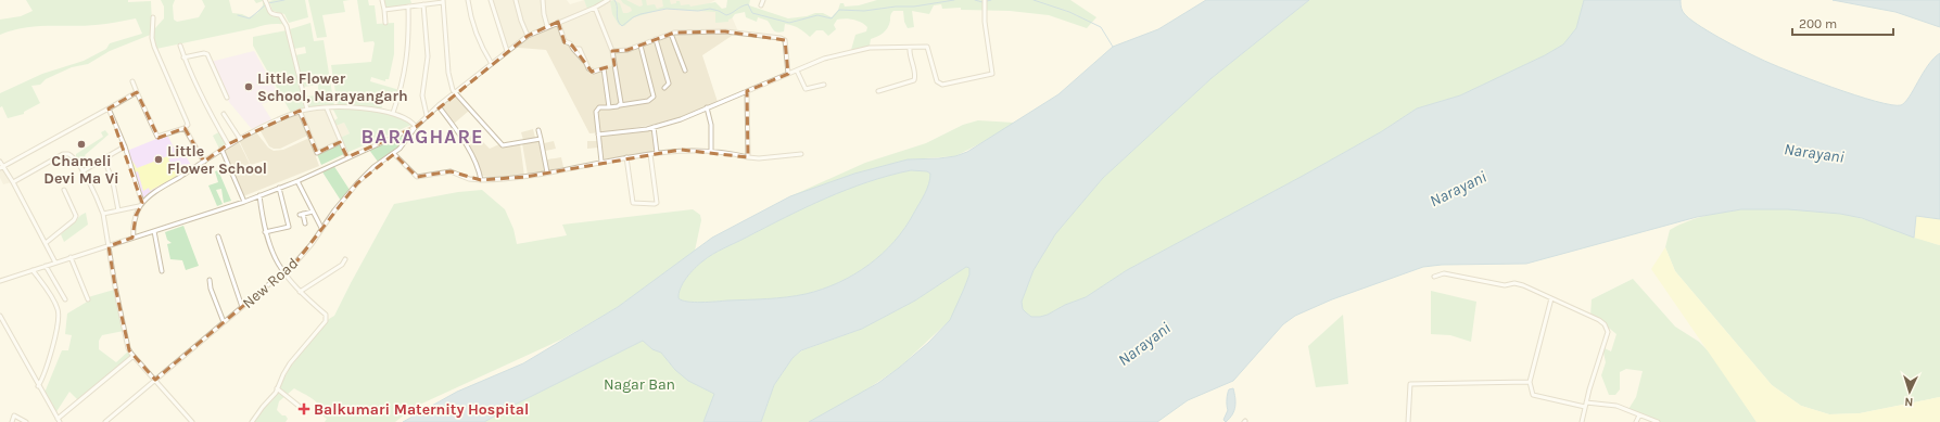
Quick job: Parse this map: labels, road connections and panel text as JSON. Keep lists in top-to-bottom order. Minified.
{"streets":{"street":["New Road"]},"districts":["BARAGHARE"],"water":["Narayani"],"parks":["Nagar Ban"],"places":{"other":["Little Flower School, Narayangarh","Chameli Devi Ma Vi","Little Flower School"],"health":["Balkumari Maternity Hospital"]},"scale_bar":"200 m","north":"bottom"}
